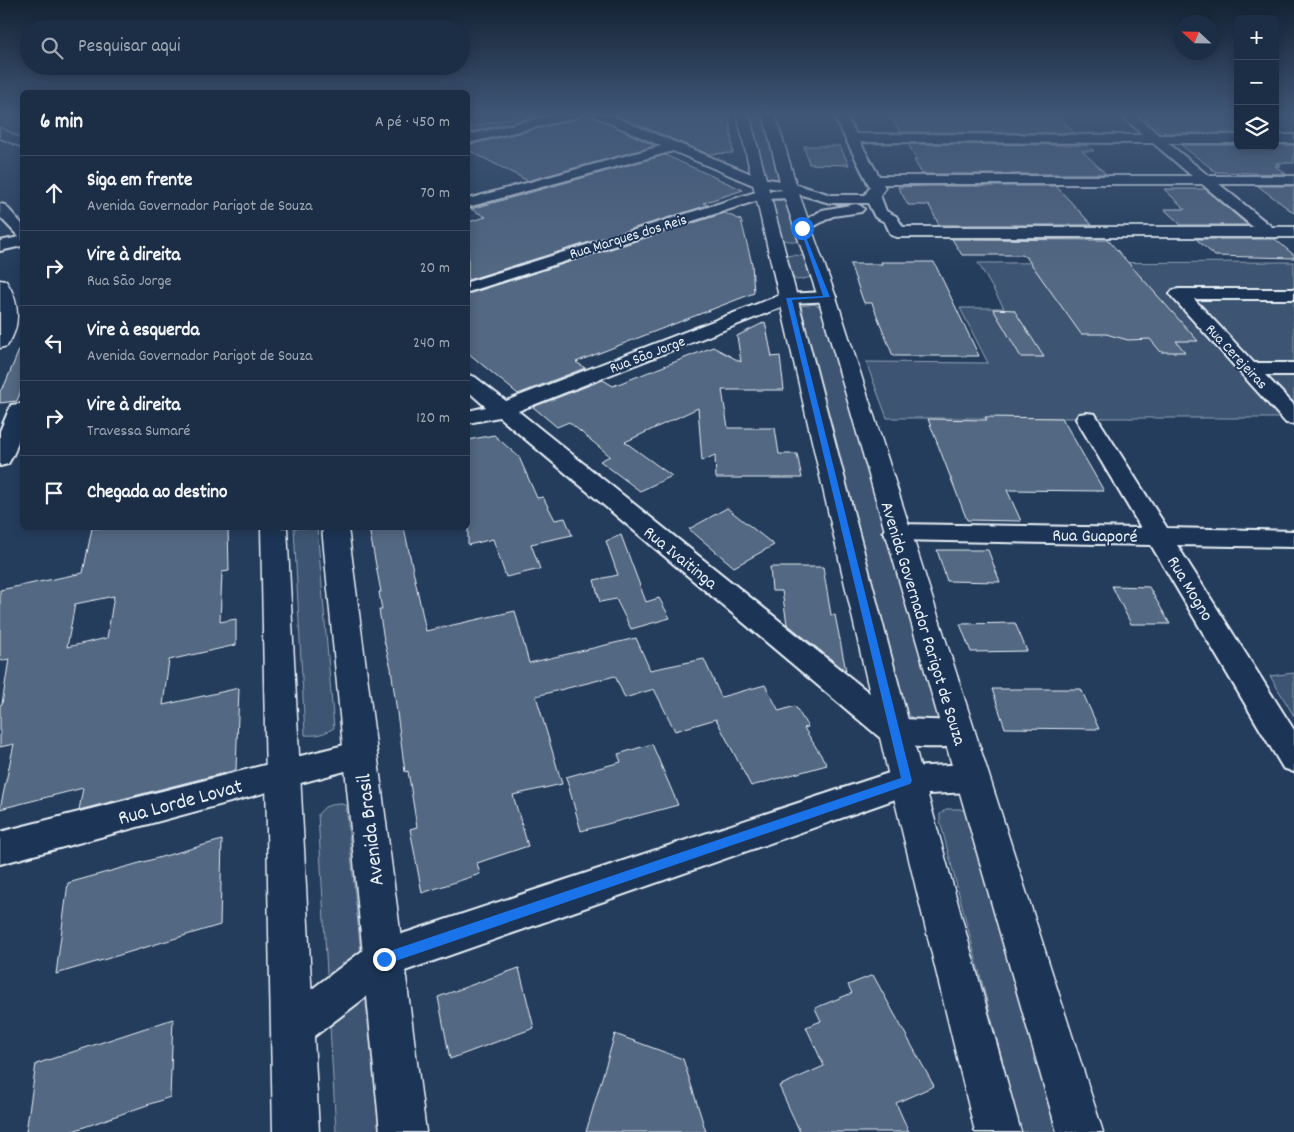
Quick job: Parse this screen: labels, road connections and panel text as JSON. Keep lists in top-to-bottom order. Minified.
{"streets":{"street":["Rua Marques dos Reis","Rua São Jorge","Rua Cerejeiras","Rua Guaporé","Rua Ivaitinga","Rua Mogno","Avenida Governador Parigot de Souza","Rua Lorde Lovat","Avenida Brasil"]},"crossings":[["Rua Marques dos Reis","Avenida Governador Parigot de Souza"],["Rua São Jorge","Rua Ivaitinga"],["Rua São Jorge","Avenida Governador Parigot de Souza"],["Rua Guaporé","Rua Mogno"],["Rua Guaporé","Avenida Governador Parigot de Souza"],["Rua Lorde Lovat","Avenida Brasil"]],"north":"left","page":{"map_buttons":["+","−"],"search":"Pesquisar aqui","heading":["6 min","A pé · 450 m"],"list":[["Siga em frente","Avenida Governador Parigot de Souza","70 m"],["Vire à direita","Rua São Jorge","20 m"],["Vire à esquerda","Avenida Governador Parigot de Souza","240 m"],["Vire à direita","Travessa Sumaré","120 m"],"Chegada ao destino"]}}
